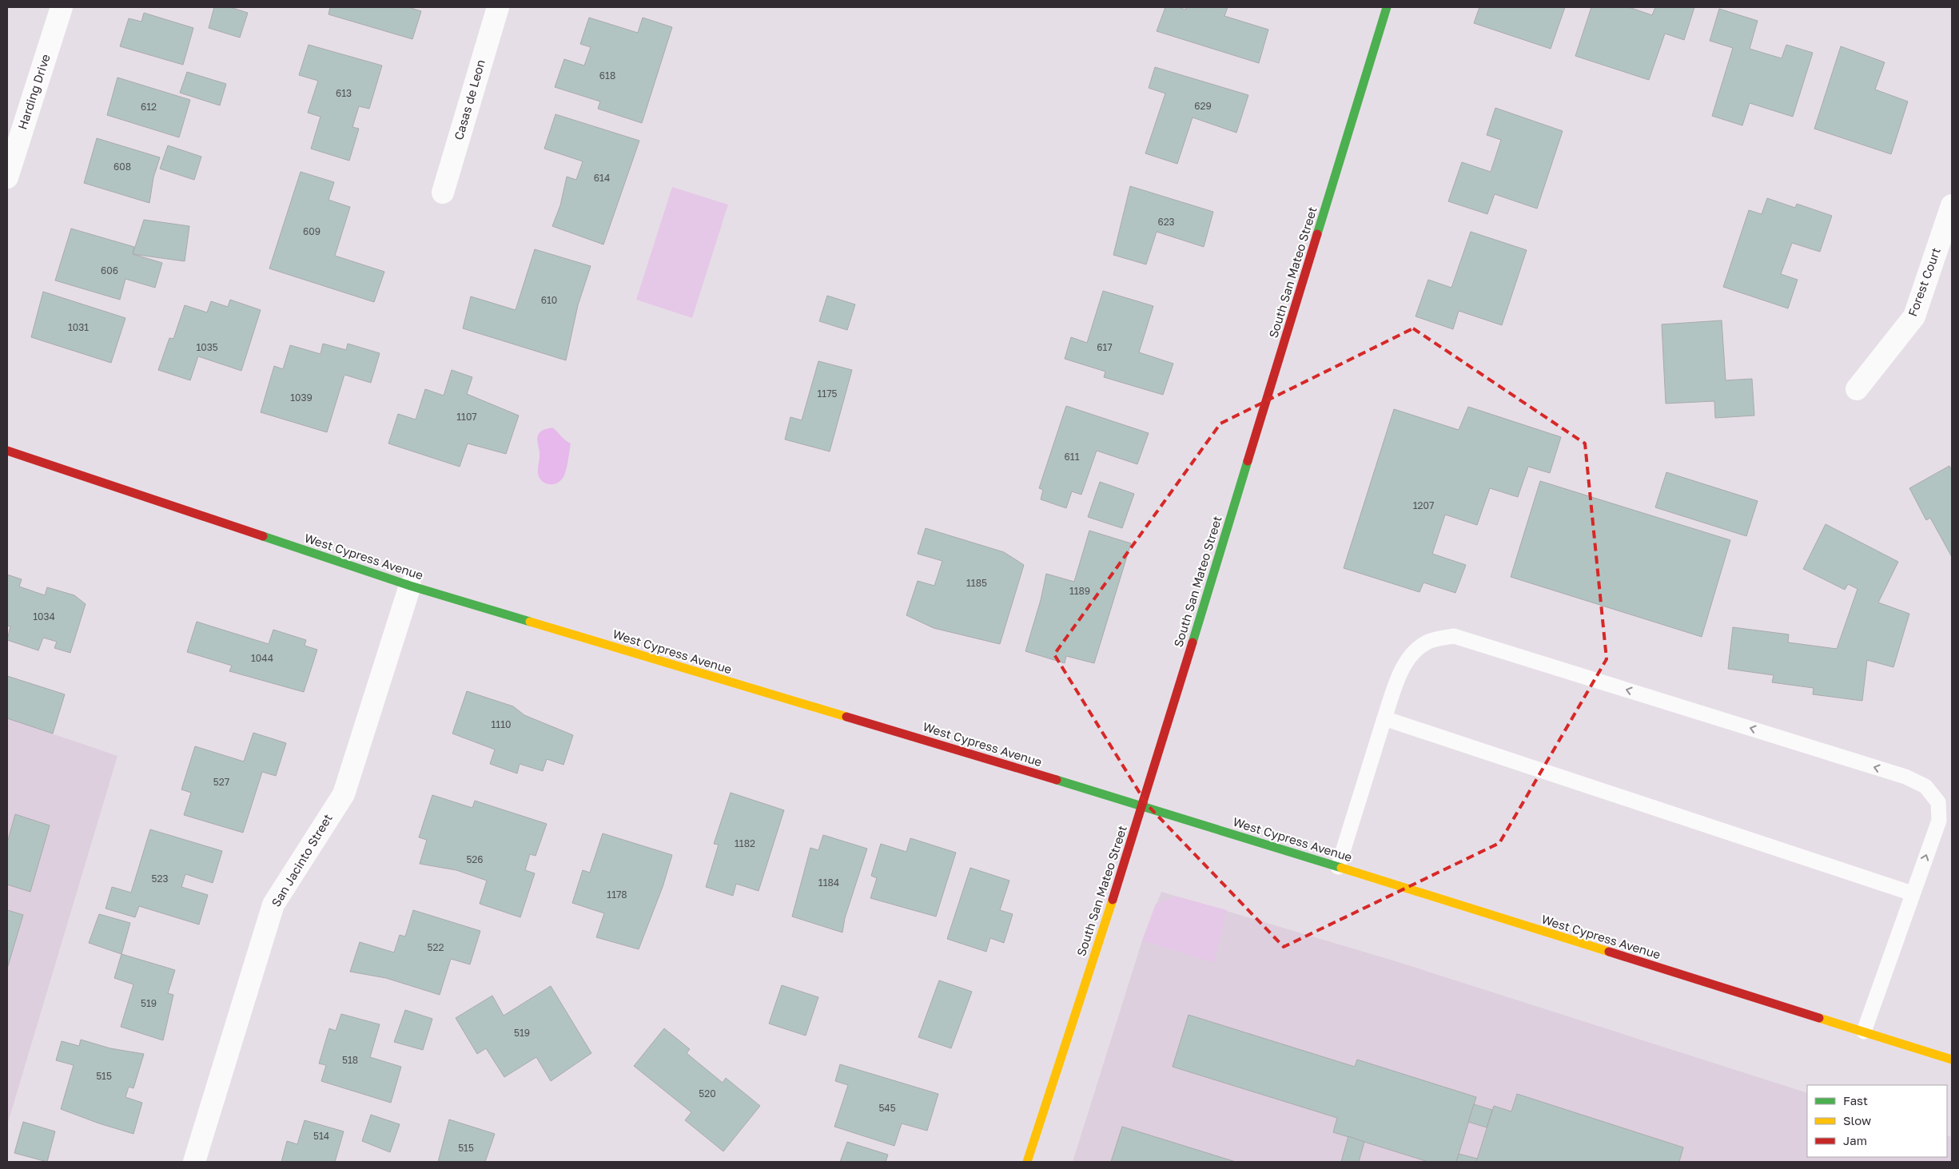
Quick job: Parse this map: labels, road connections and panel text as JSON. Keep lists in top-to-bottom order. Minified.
{"streets":{"main road":["South San Mateo Street","West Cypress Avenue"],"street":["Harding Drive","Casas de Leon","Forest Court","San Jacinto Street"]},"crossings":[["South San Mateo Street","West Cypress Avenue"],["West Cypress Avenue","San Jacinto Street"]],"house_numbers":["618","613","629","612","608","614","623","609","606","610","1031","1035","617","1175","1039","1107","611","1207","1185","1189","1034","1044","1110","527","1182","526","523","1184","1178","522","519","519","518","515","520","545","514","515"],"legend":["Fast","Slow","Jam"]}
